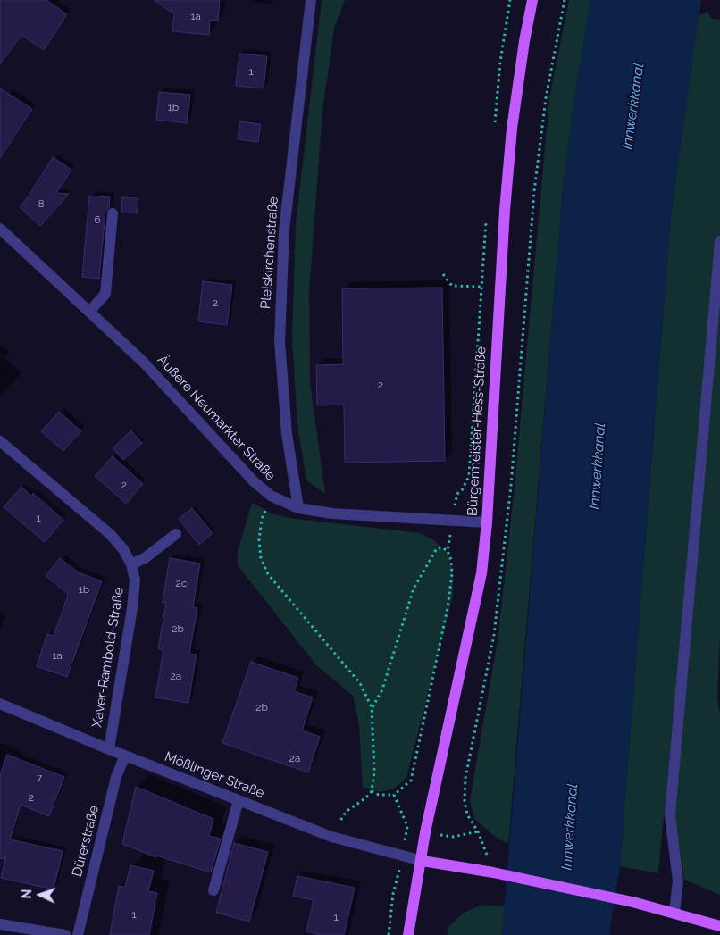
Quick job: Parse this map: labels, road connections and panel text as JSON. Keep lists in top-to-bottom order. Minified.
{"streets":{"main road":["Bürgermeister-Hess-Straße"],"street":["Pleiskirchenstraße","Äußere Neumarkter Straße","Xaver-Rambold-Straße","Mößlinger Straße","Dürerstraße"]},"crossings":[["Pleiskirchenstraße","Äußere Neumarkter Straße"],["Äußere Neumarkter Straße","Bürgermeister-Hess-Straße"],["Bürgermeister-Hess-Straße","Mößlinger Straße"],["Xaver-Rambold-Straße","Mößlinger Straße"],["Mößlinger Straße","Dürerstraße"]],"water":["Innwerkkanal"],"house_numbers":["1a","1","1b","8","6","2","2","2","1","2c","1b","2b","1a","2a","2b","2a","7","2","1","1"],"north":"left"}
